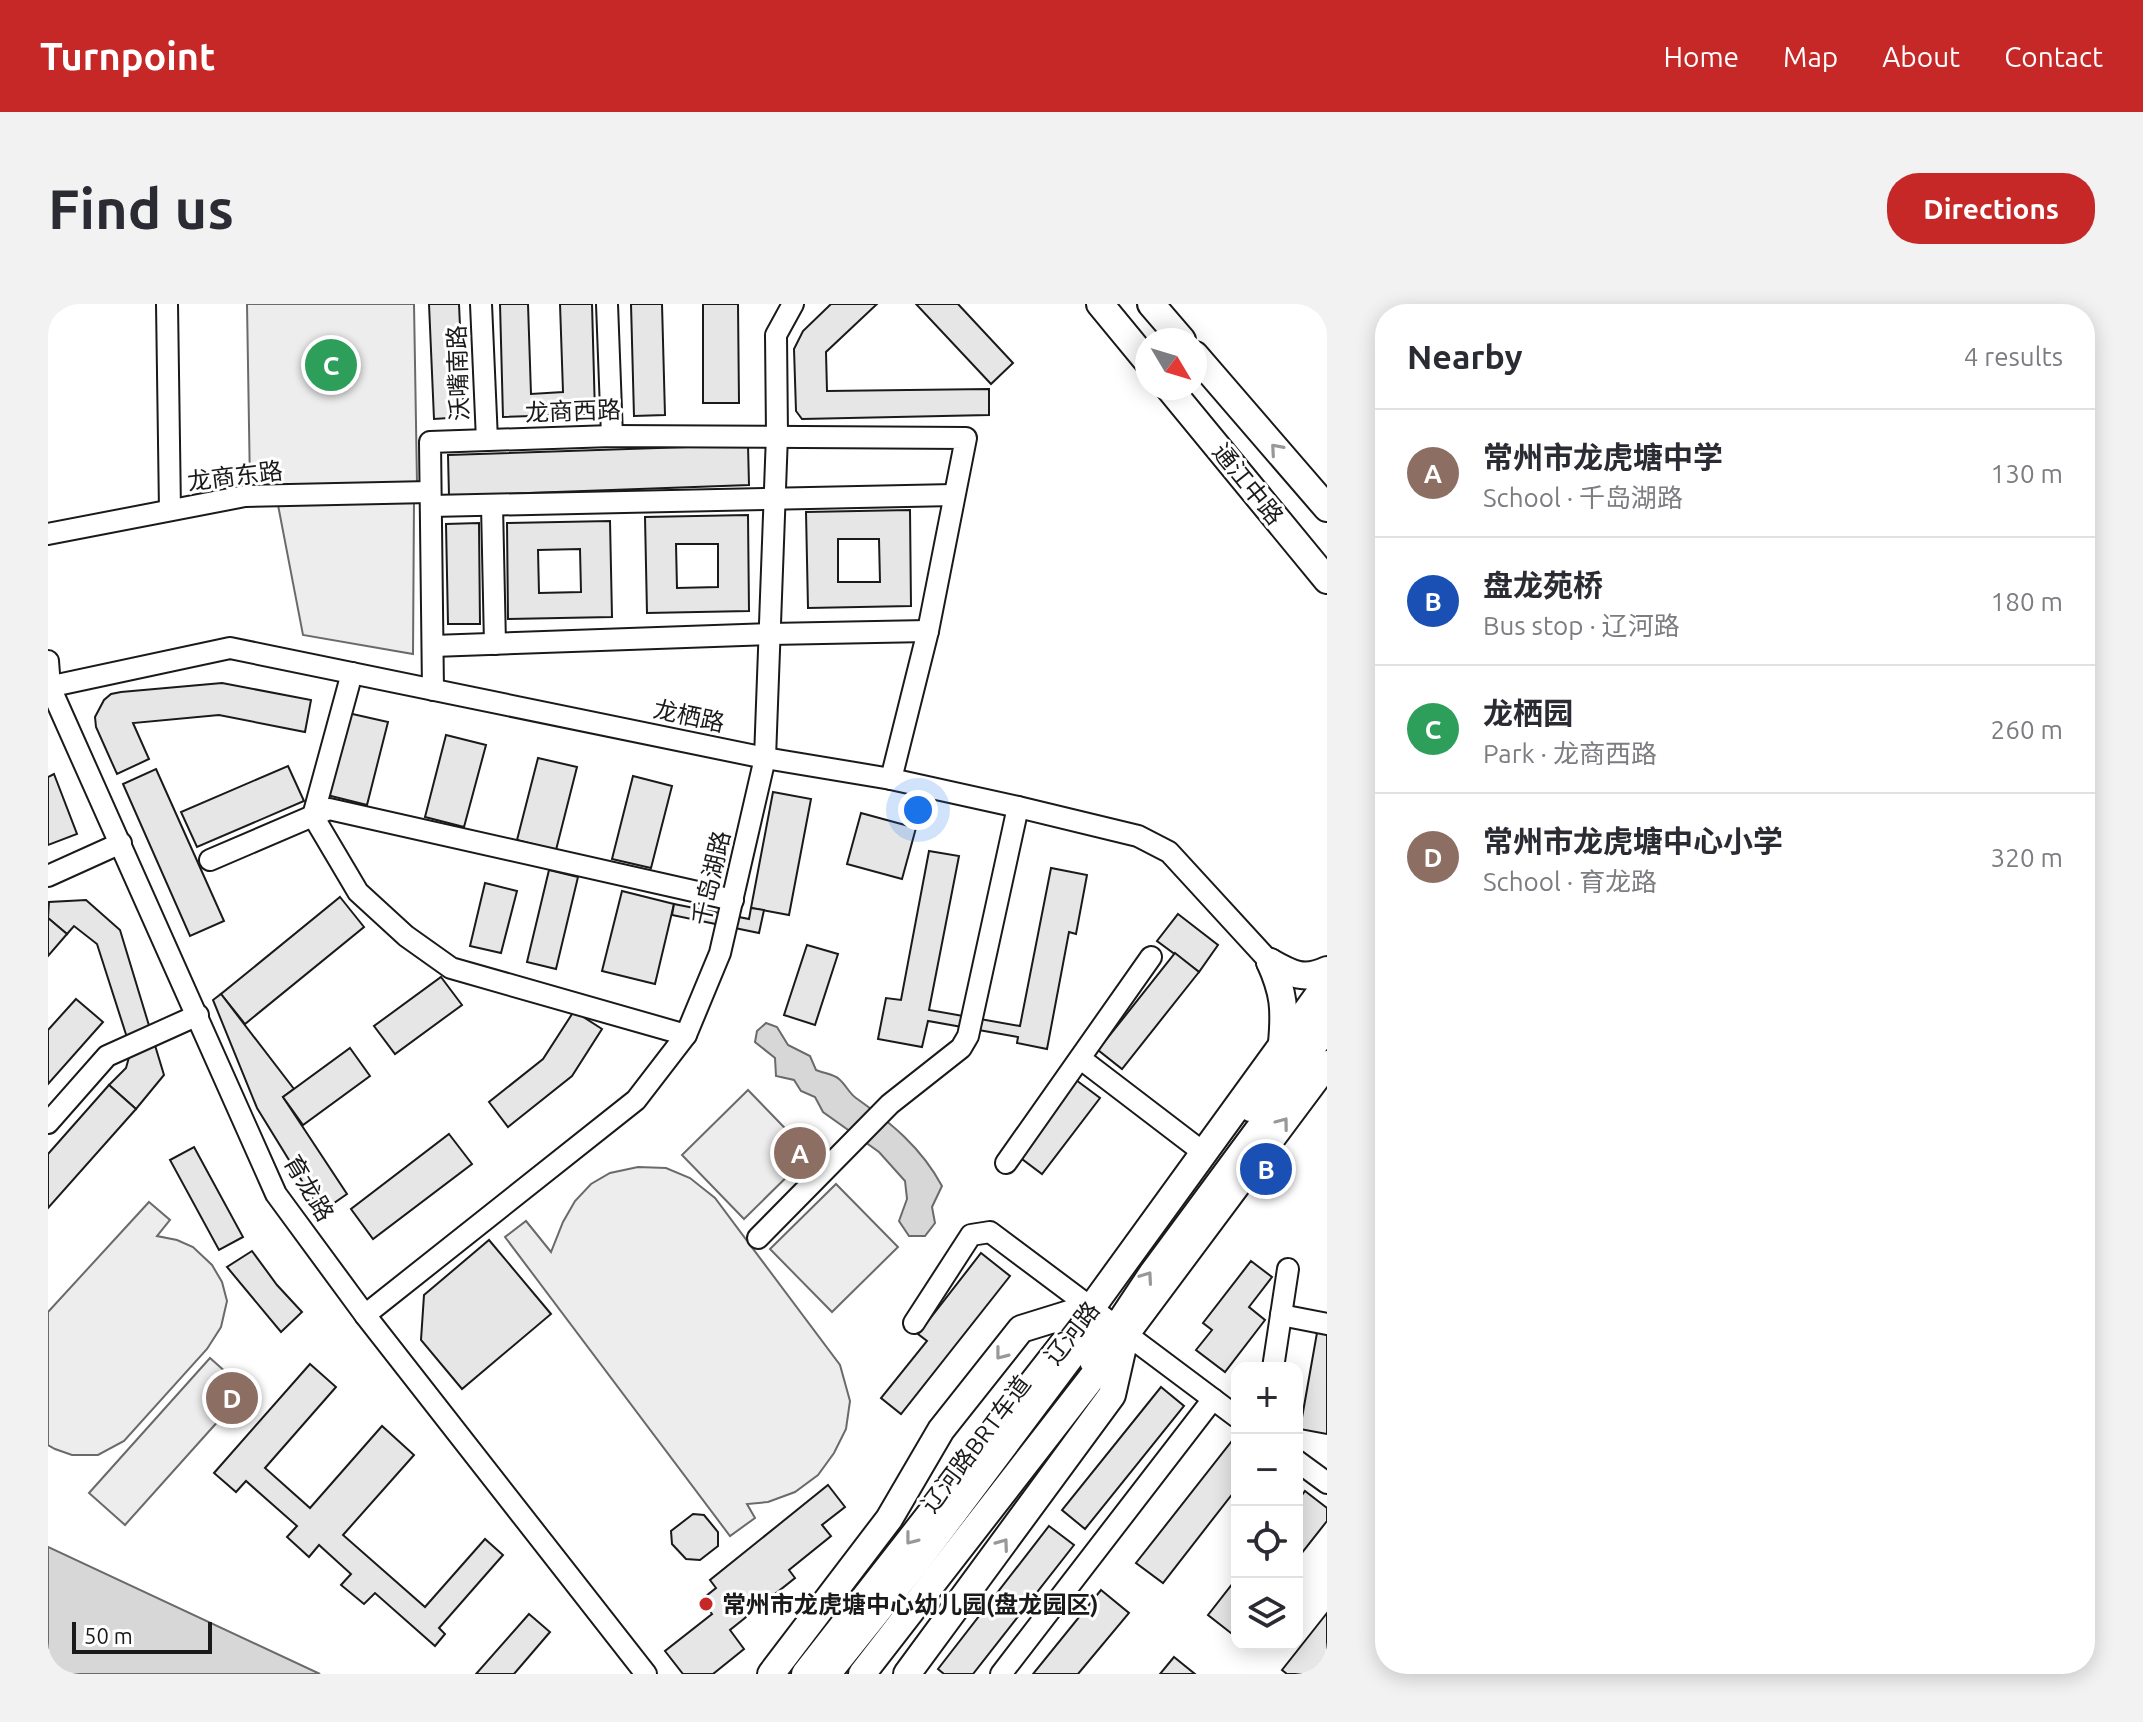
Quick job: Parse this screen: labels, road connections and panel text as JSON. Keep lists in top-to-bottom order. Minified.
{"streets":{"main road":["通江中路","辽河路"],"street":["沃嘴南路","龙商西路","龙商东路","龙栖路","千岛湖路","育龙路","辽河路BRT车道"]},"crossings":[["沃嘴南路","龙商西路"],["龙商西路","龙商东路"],["龙商西路","龙栖路"],["龙商西路","千岛湖路"],["龙商东路","千岛湖路"],["龙栖路","千岛湖路"],["龙栖路","育龙路"],["千岛湖路","育龙路"],["辽河路","辽河路BRT车道"]],"places":["常州市龙虎塘中心幼儿园(盘龙园区)"],"scale_bar":"50 m","north":"bottom right","page":{"header":"Turnpoint","nav":["Home","Map","About","Contact"],"buttons":"Directions","title":"Find us","heading":["Nearby","4 results"],"pins":["C","A","B","D"],"list":[{"mark":"A","name":"常州市龙虎塘中学","note":"School · 千岛湖路","value":"130 m"},{"mark":"B","name":"盘龙苑桥","note":"Bus stop · 辽河路","value":"180 m"},{"mark":"C","name":"龙栖园","note":"Park · 龙商西路","value":"260 m"},{"mark":"D","name":"常州市龙虎塘中心小学","note":"School · 育龙路","value":"320 m"}],"map_buttons":["+","−"],"scale":"50 m"}}
